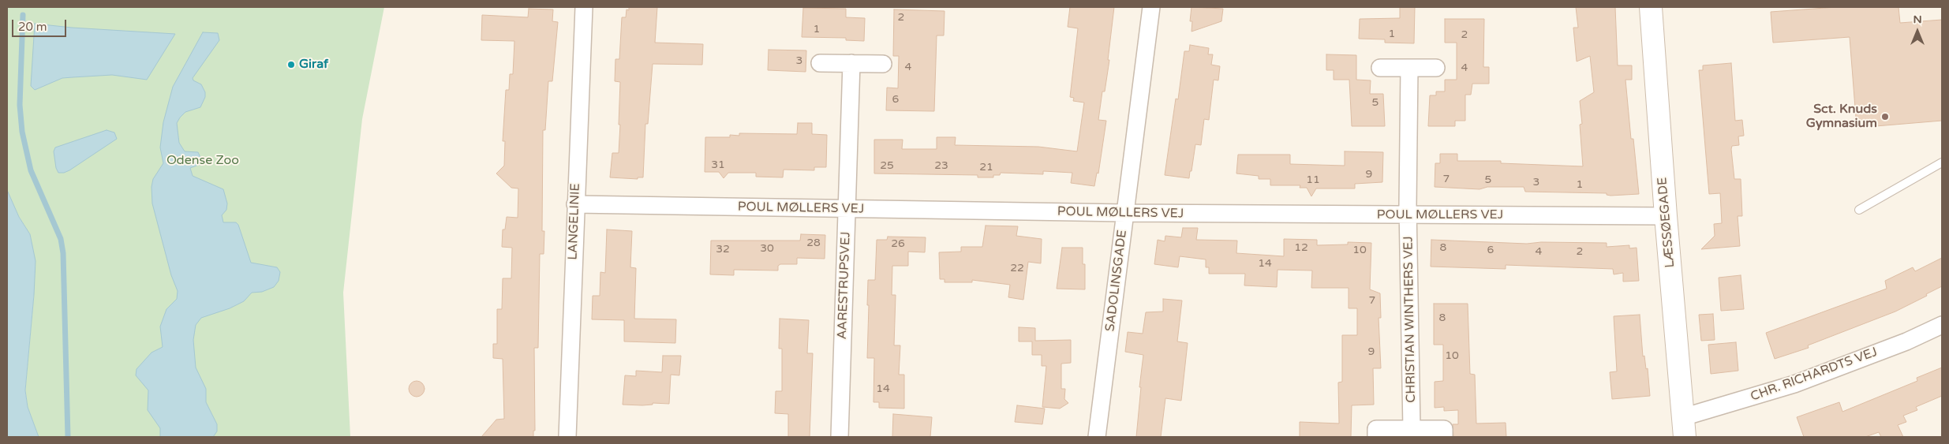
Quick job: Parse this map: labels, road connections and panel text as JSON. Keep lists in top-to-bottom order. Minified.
{"streets":{"street":["POUL MØLLERS VEJ","LANGELINIE","LÆSSØEGADE","SADOLINSGADE","AARESTRUPSVEJ","CHRISTIAN WINTHERS VEJ","CHR. RICHARDTS VEJ"]},"crossings":[["POUL MØLLERS VEJ","LANGELINIE"],["POUL MØLLERS VEJ","LÆSSØEGADE"],["POUL MØLLERS VEJ","SADOLINSGADE"],["POUL MØLLERS VEJ","AARESTRUPSVEJ"],["POUL MØLLERS VEJ","CHRISTIAN WINTHERS VEJ"],["LÆSSØEGADE","CHR. RICHARDTS VEJ"]],"parks":["Odense Zoo"],"places":["Giraf","Sct. Knuds Gymnasium"],"house_numbers":["2","1","1","2","3","4","4","6","5","31","25","23","21","9","7","11","5","3","1","28","26","12","8","30","32","10","6","4","2","14","22","7","8","9","10","14"],"scale_bar":"20 m","north":"top"}
